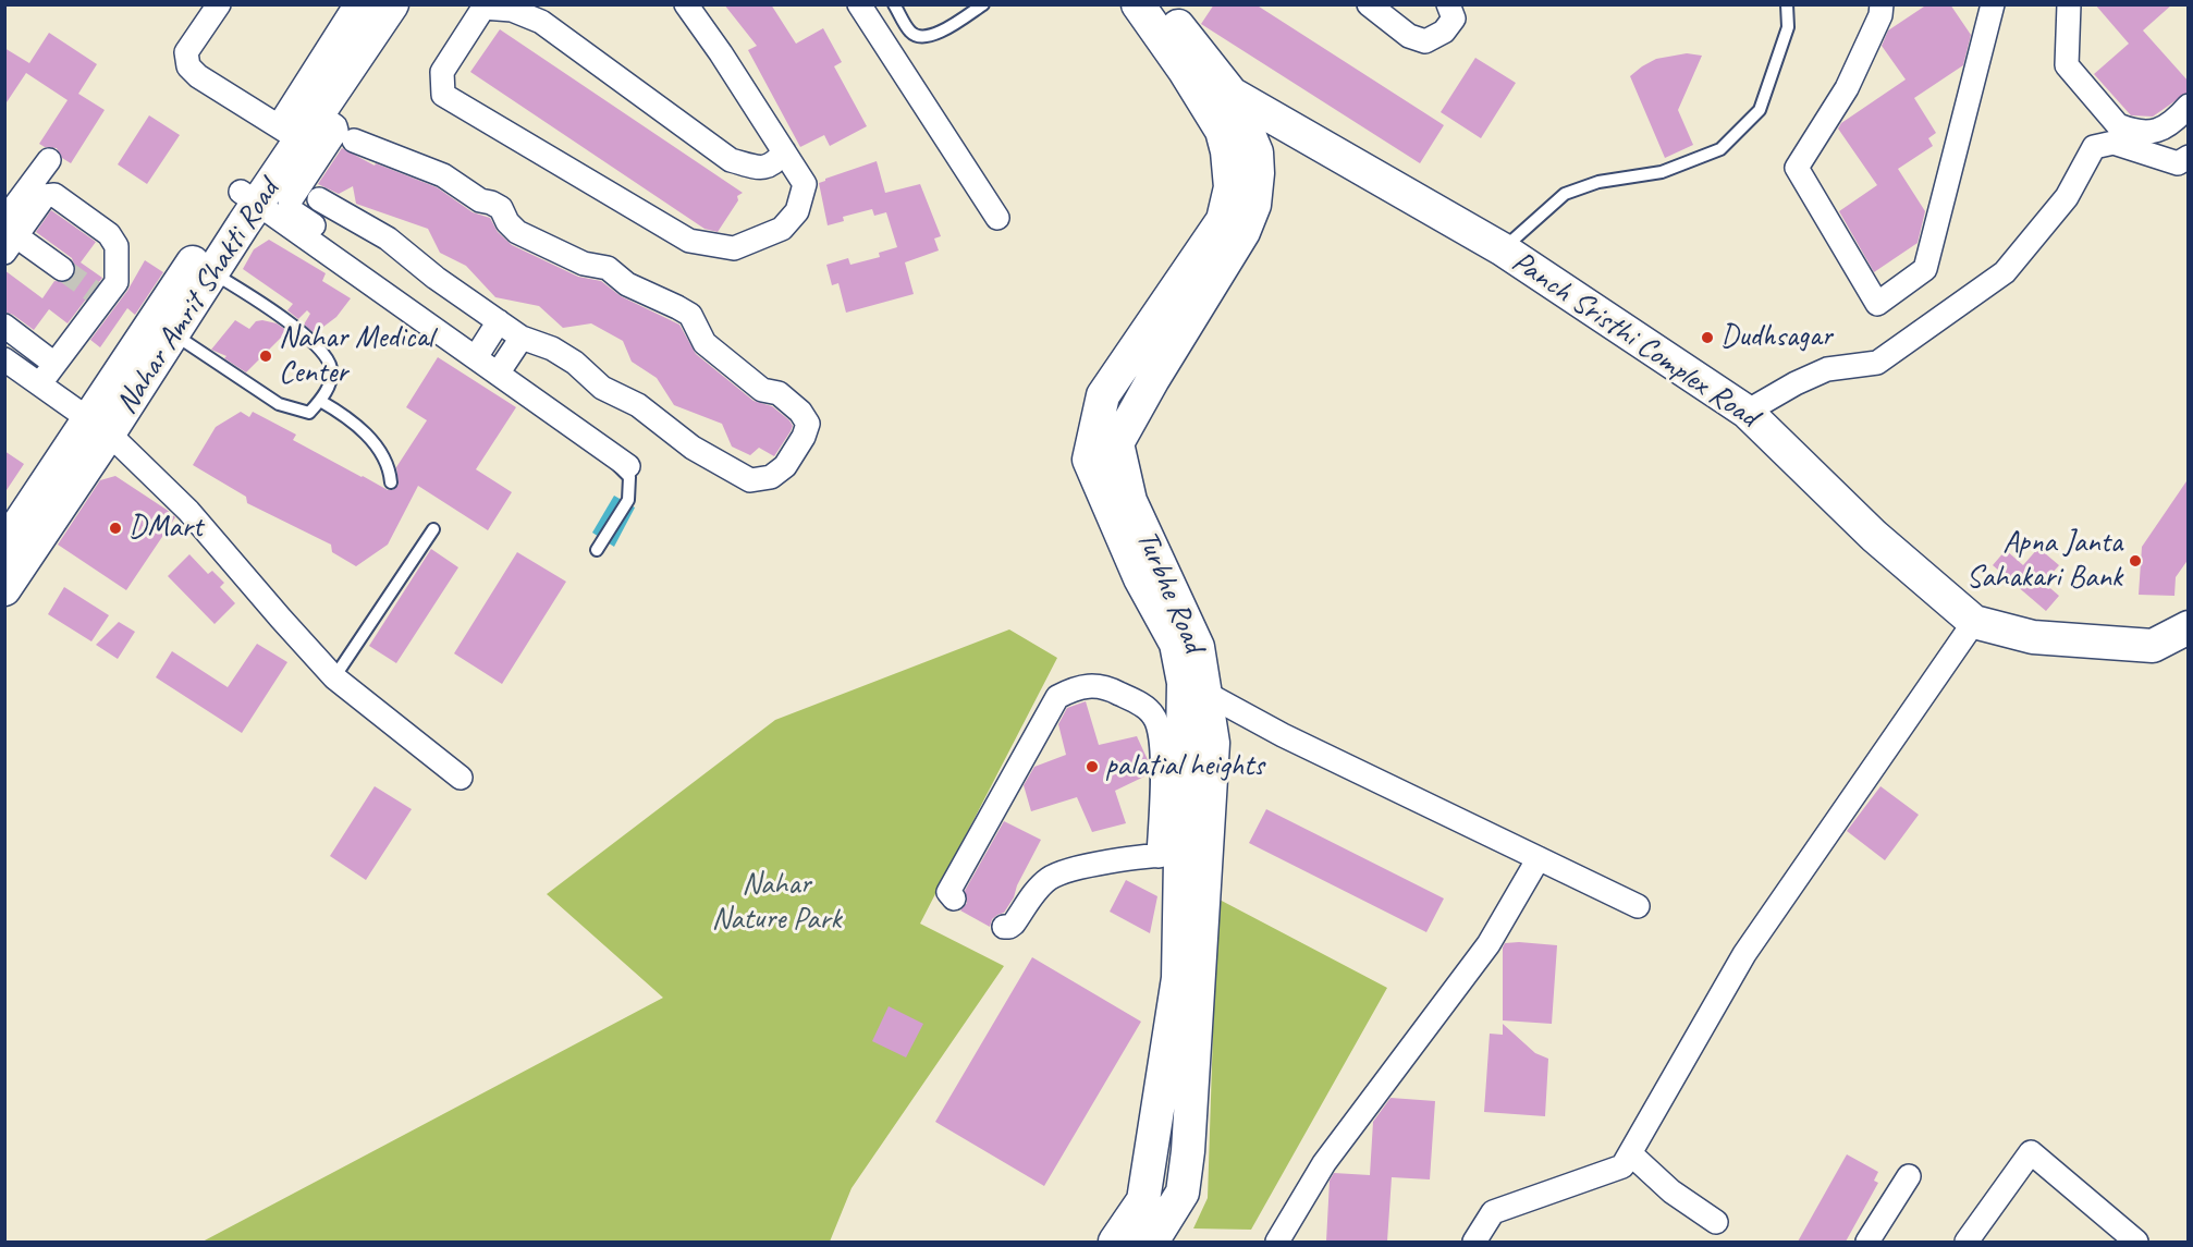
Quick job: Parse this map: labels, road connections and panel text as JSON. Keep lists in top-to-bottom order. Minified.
{"streets":{"street":["Nahar Amrit Shakti Road","Panch Sristhi Complex Road","Turbhe Road"]},"crossings":[["Panch Sristhi Complex Road","Turbhe Road"]],"parks":["Nahar Nature Park"],"places":["Dudhsagar","Nahar Medical Center","DMart","Apna Janta Sahakari Bank","palatial heights"]}
